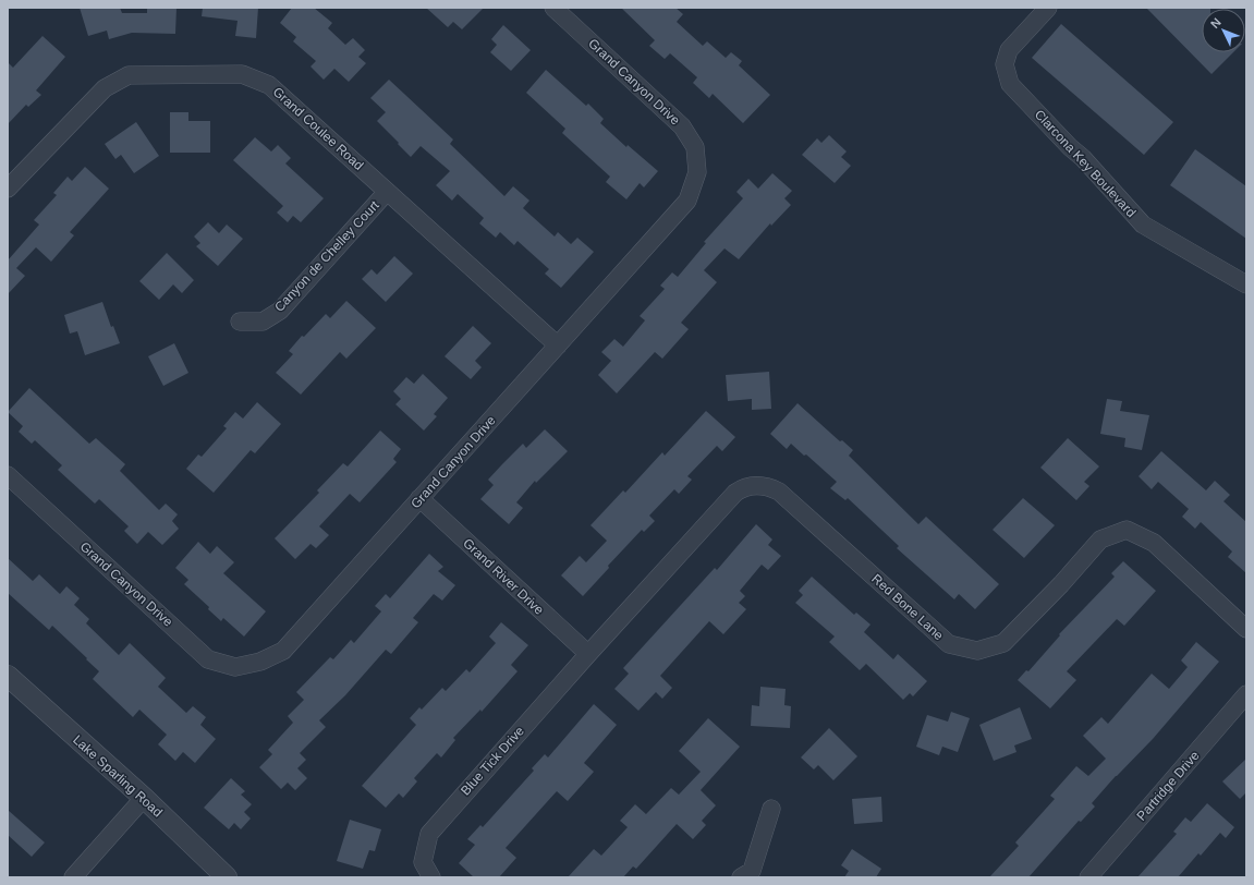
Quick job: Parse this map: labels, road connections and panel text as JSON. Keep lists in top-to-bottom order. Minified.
{"streets":{"street":["Grand Canyon Drive","Grand Coulee Road","Clarcona Key Boulevard","Canyon de Chelley Court","Grand River Drive","Red Bone Lane","Blue Tick Drive","Lake Sparling Road","Partridge Drive"]},"crossings":[["Grand Canyon Drive","Grand Coulee Road"],["Grand Canyon Drive","Grand River Drive"],["Grand Coulee Road","Canyon de Chelley Court"],["Grand River Drive","Red Bone Lane"],["Grand River Drive","Blue Tick Drive"],["Red Bone Lane","Blue Tick Drive"]],"north":"top left"}
